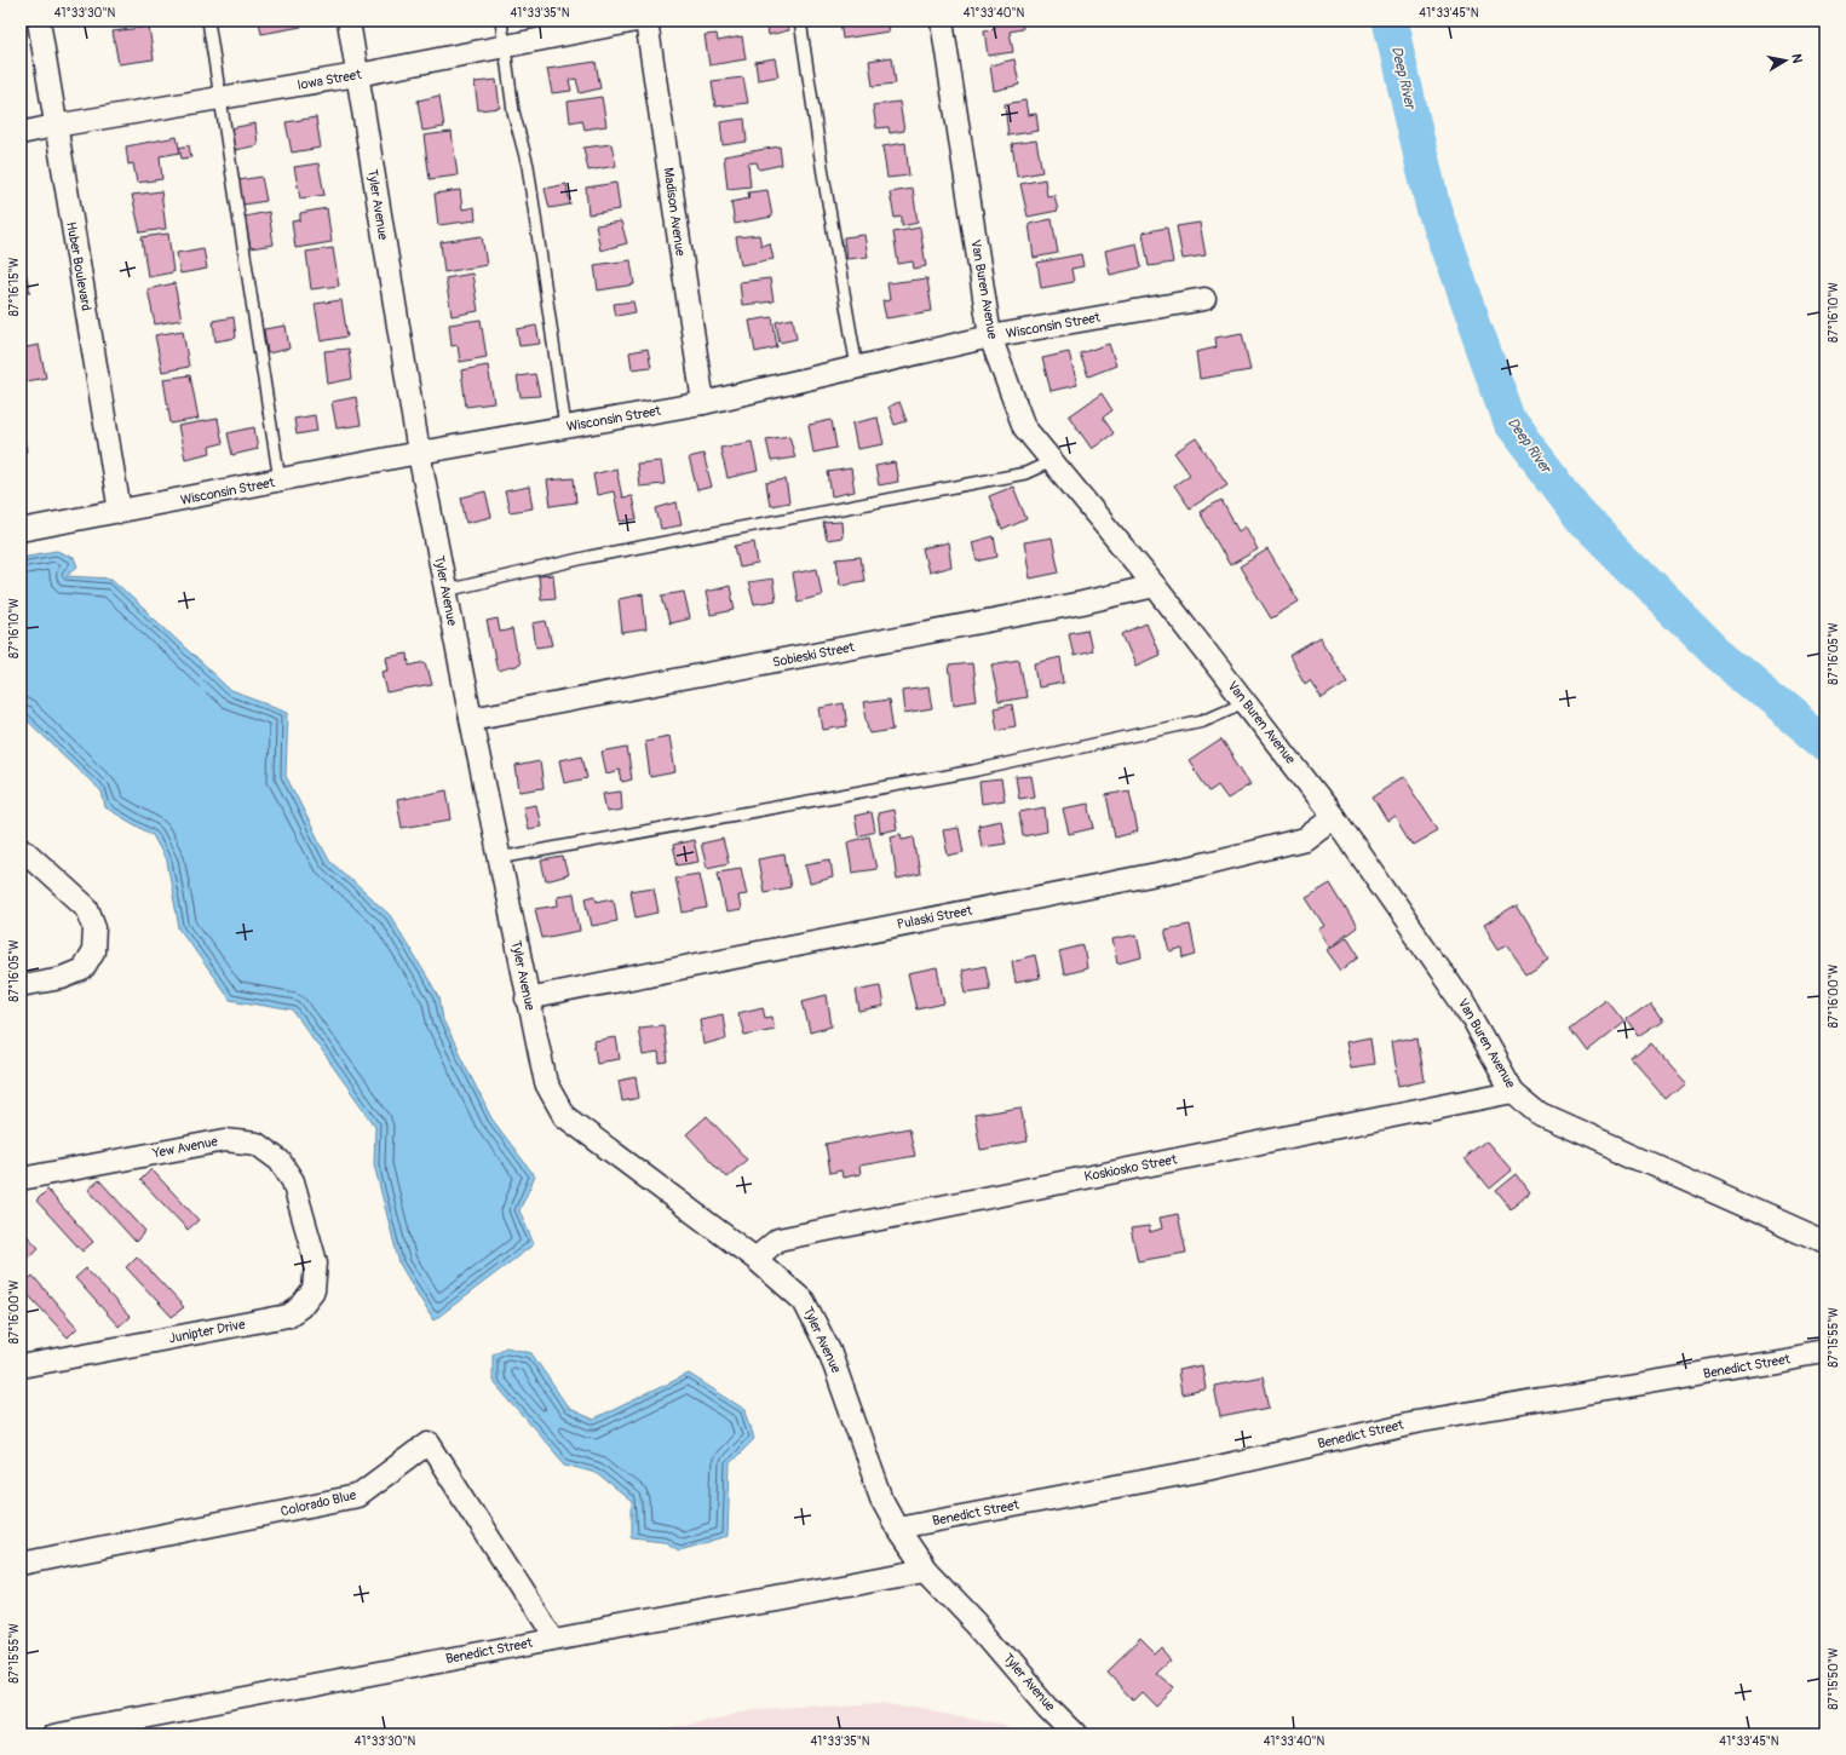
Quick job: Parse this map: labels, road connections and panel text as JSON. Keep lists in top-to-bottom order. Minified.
{"streets":{"street":["Iowa Street","Tyler Avenue","Madison Avenue","Huber Boulevard","Van Buren Avenue","Wisconsin Street","Sobieski Street","Pulaski Street","Yew Avenue","Koskiosko Street","Junipter Drive","Benedict Street","Colorado Blue"]},"crossings":[["Iowa Street","Tyler Avenue"],["Iowa Street","Huber Boulevard"],["Tyler Avenue","Wisconsin Street"],["Tyler Avenue","Sobieski Street"],["Tyler Avenue","Pulaski Street"],["Tyler Avenue","Koskiosko Street"],["Tyler Avenue","Benedict Street"],["Madison Avenue","Wisconsin Street"],["Huber Boulevard","Wisconsin Street"],["Van Buren Avenue","Wisconsin Street"],["Van Buren Avenue","Sobieski Street"],["Van Buren Avenue","Pulaski Street"],["Van Buren Avenue","Koskiosko Street"],["Yew Avenue","Junipter Drive"],["Benedict Street","Colorado Blue"]],"water":["Deep River"],"north":"right","coordinates":["41°33'30\"N","41°33'35\"N","41°33'40\"N","41°33'45\"N","87°16'15\"W","87°16'10\"W","87°16'05\"W","87°16'00\"W","87°15'55\"W","87°15'50\"W"]}
